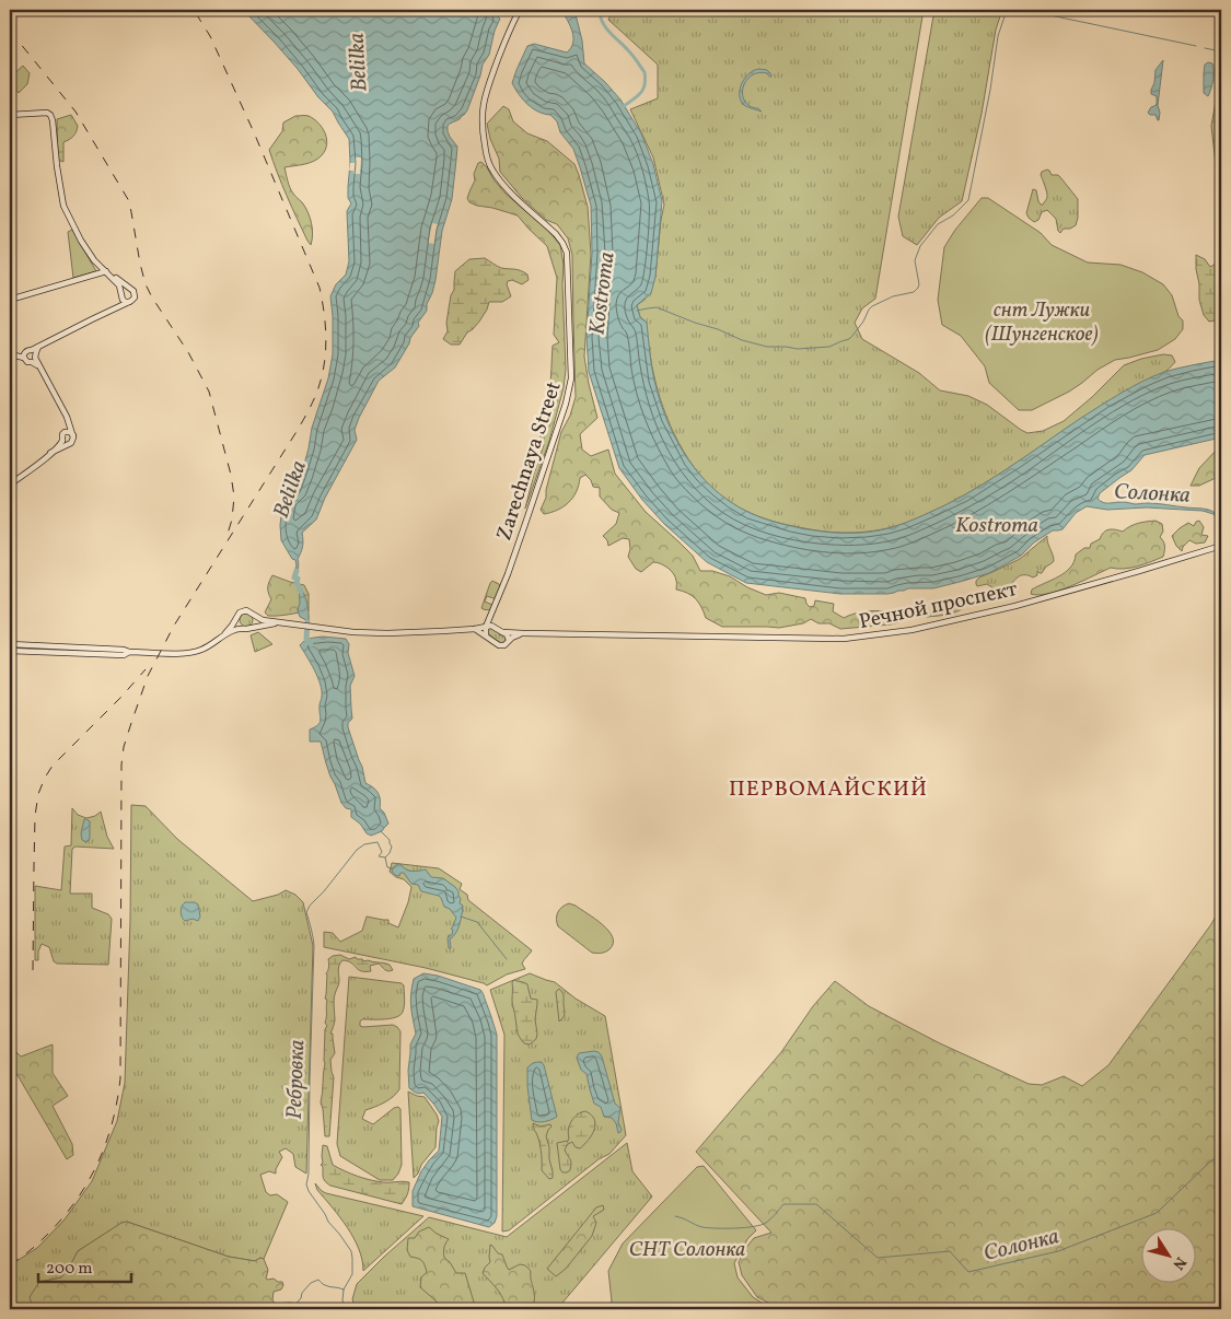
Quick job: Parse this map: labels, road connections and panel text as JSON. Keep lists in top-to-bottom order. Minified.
{"streets":{"street":["Zarechnaya Street","Речной проспект"]},"districts":["ПЕРВОМАЙСКИЙ"],"water":["Belilka","Kostroma","Солонка","Ребровка"],"parks":["снт Лужки (Шунгенское)","СНТ Солонка"],"scale_bar":"200 m","north":"bottom right"}
